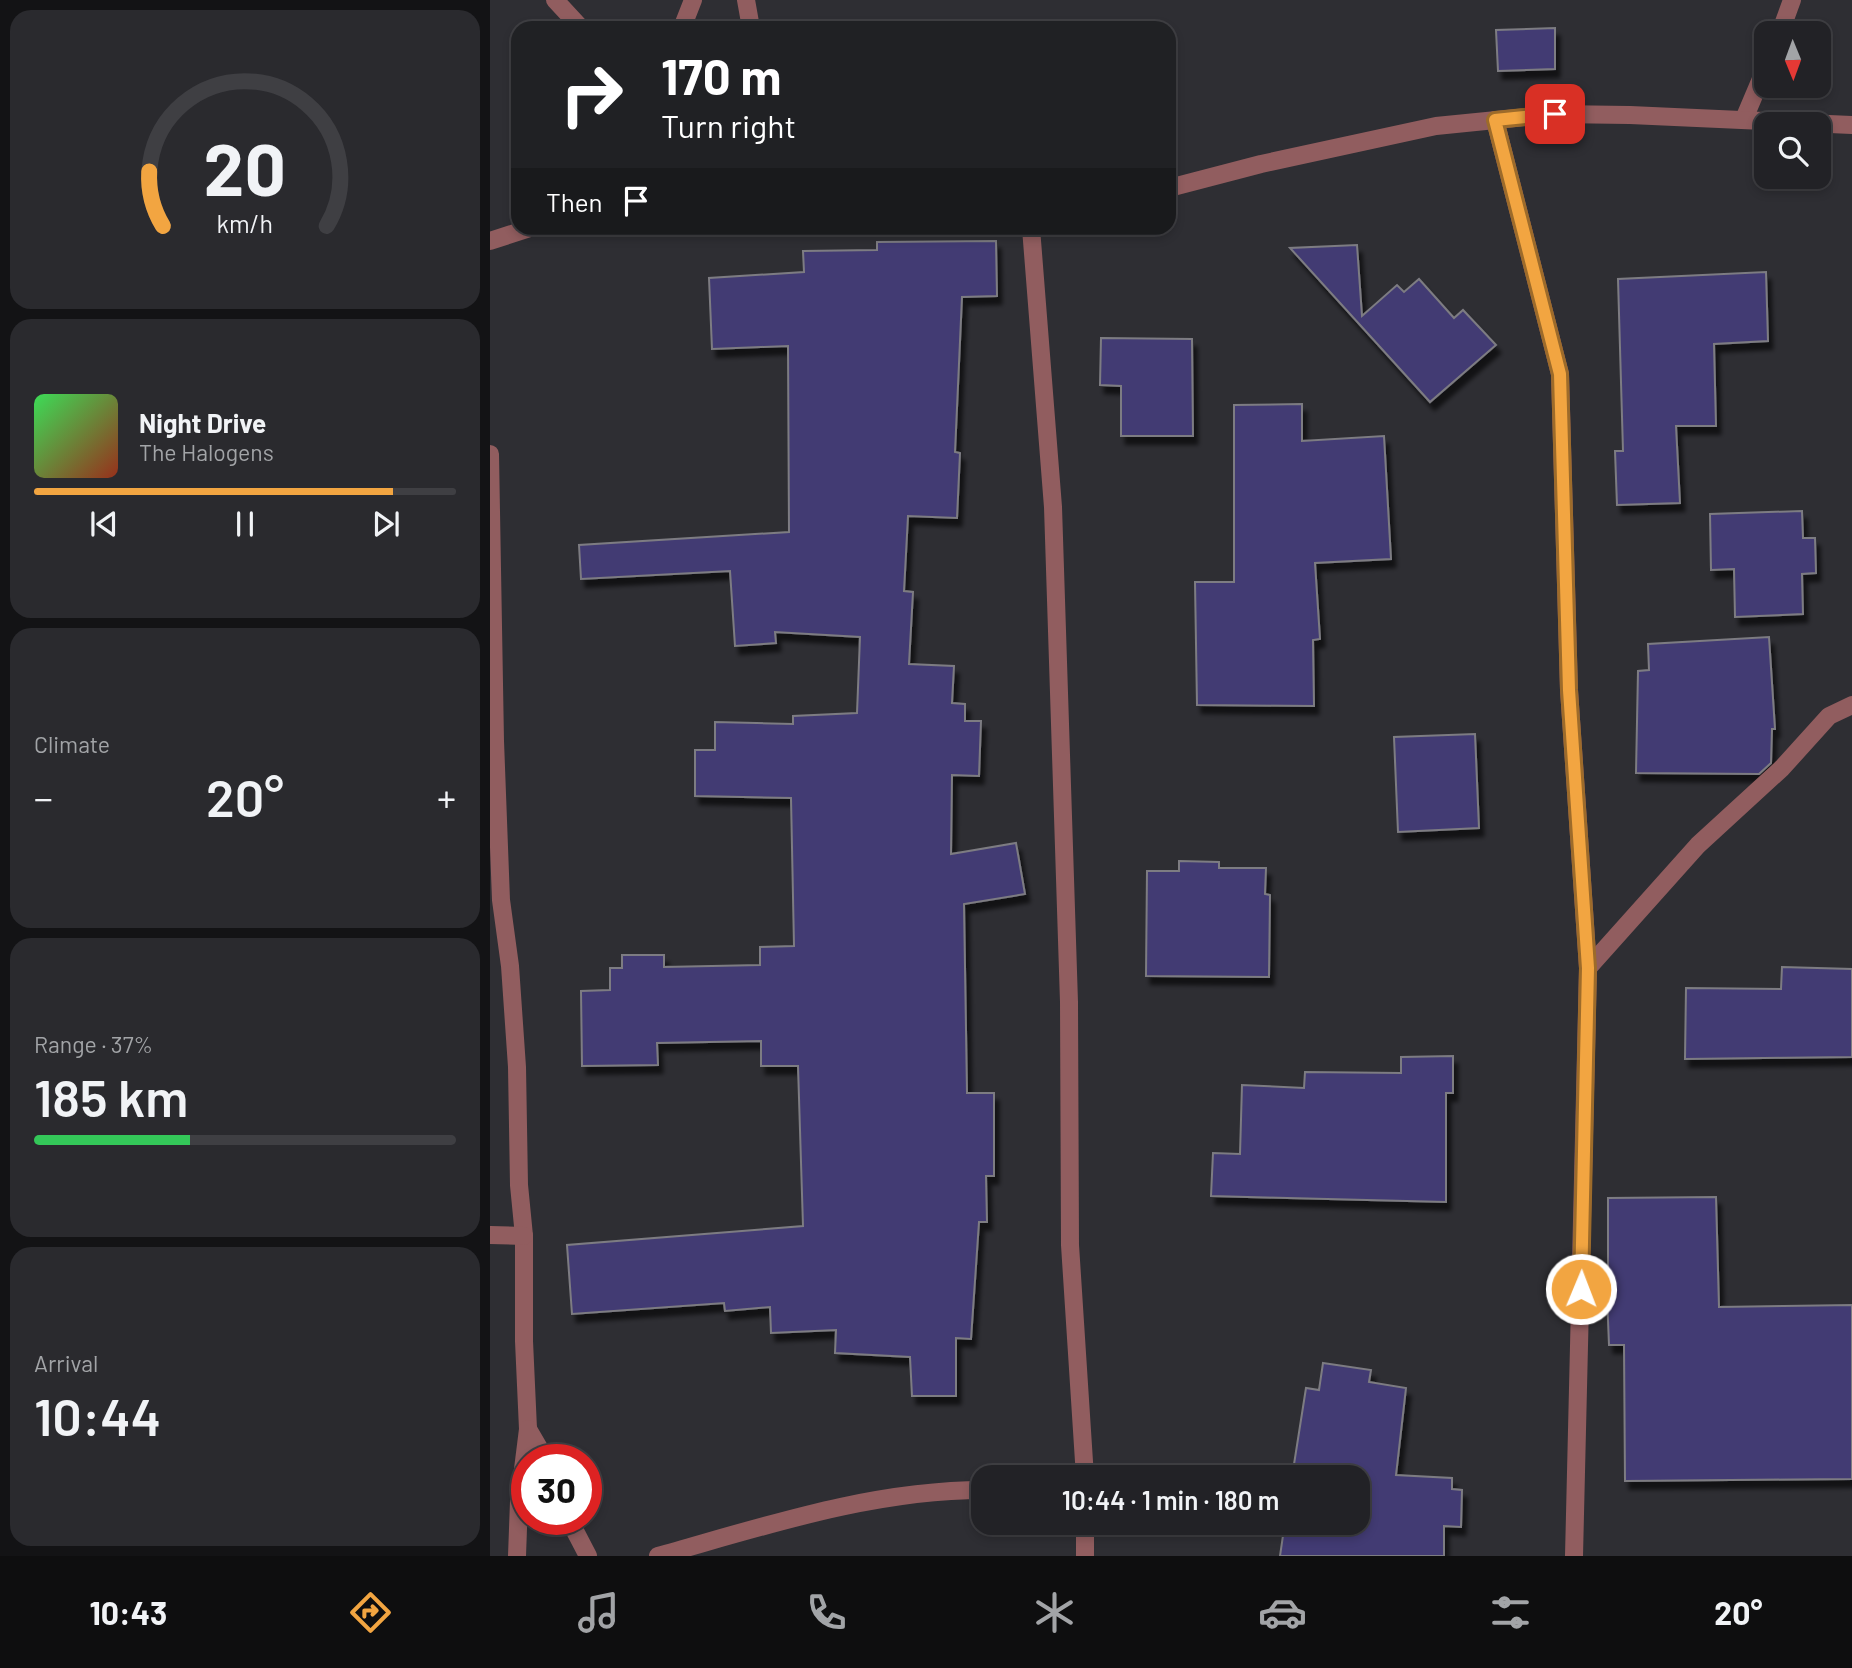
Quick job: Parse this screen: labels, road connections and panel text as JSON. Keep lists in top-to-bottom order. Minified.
{"north":"bottom","page":{"turn":["170 m","Turn right"],"then":"Then","song":["Night Drive","The Halogens"],"tile":["Climate",["Range · 37%","185 km"],["Arrival","10:44"]],"heat":["−","20°","+"],"limit":"30","trip":"10:44 · 1 min · 180 m","tabs":["10:43","20°"],"gauge":["20","km/h"]}}
